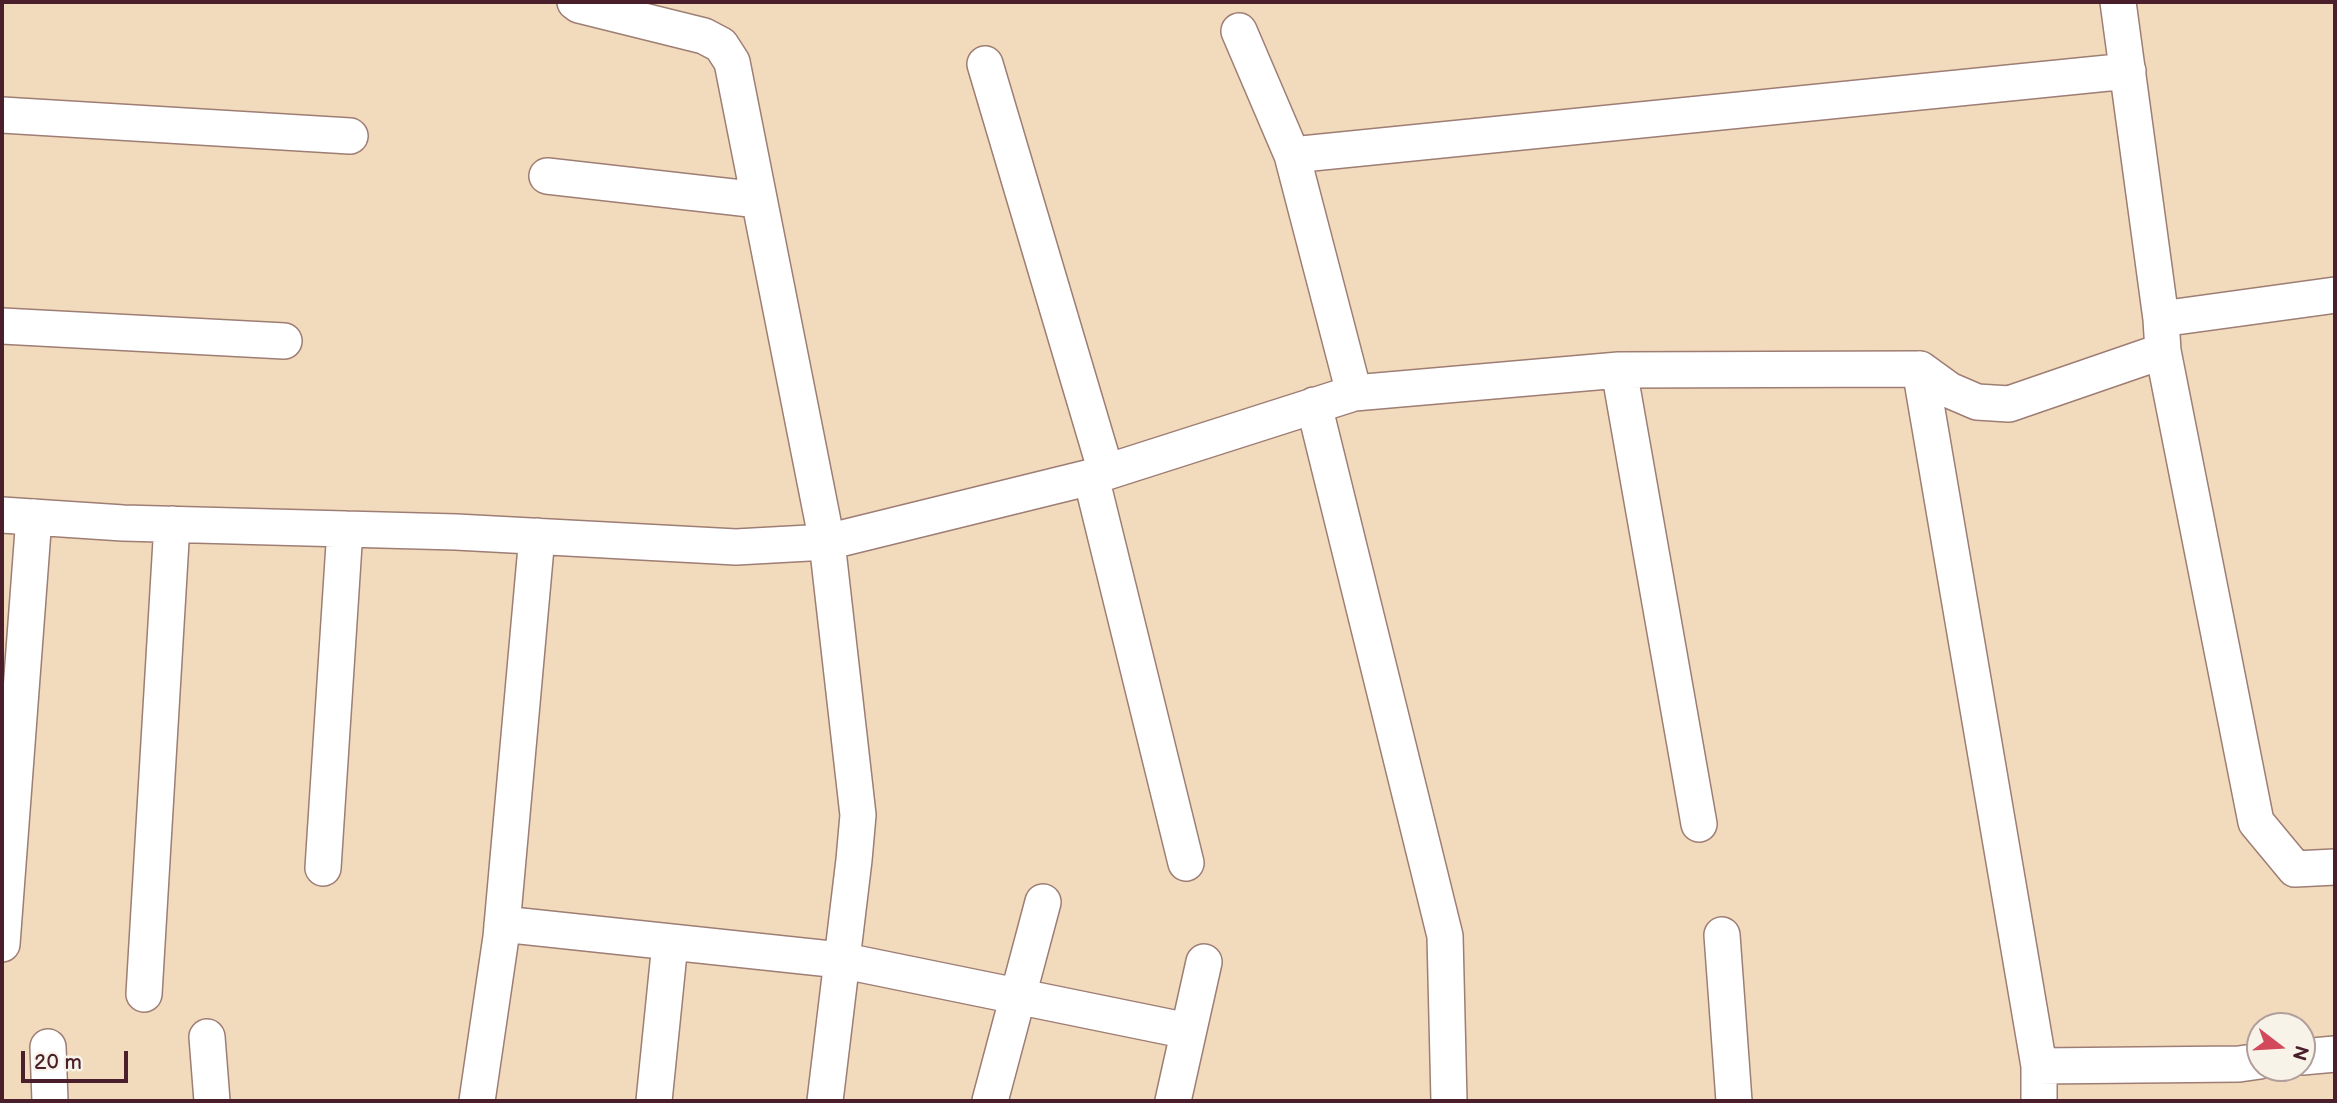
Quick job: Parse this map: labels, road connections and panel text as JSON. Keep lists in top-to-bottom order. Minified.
{"scale_bar":"20 m","north":"right"}
